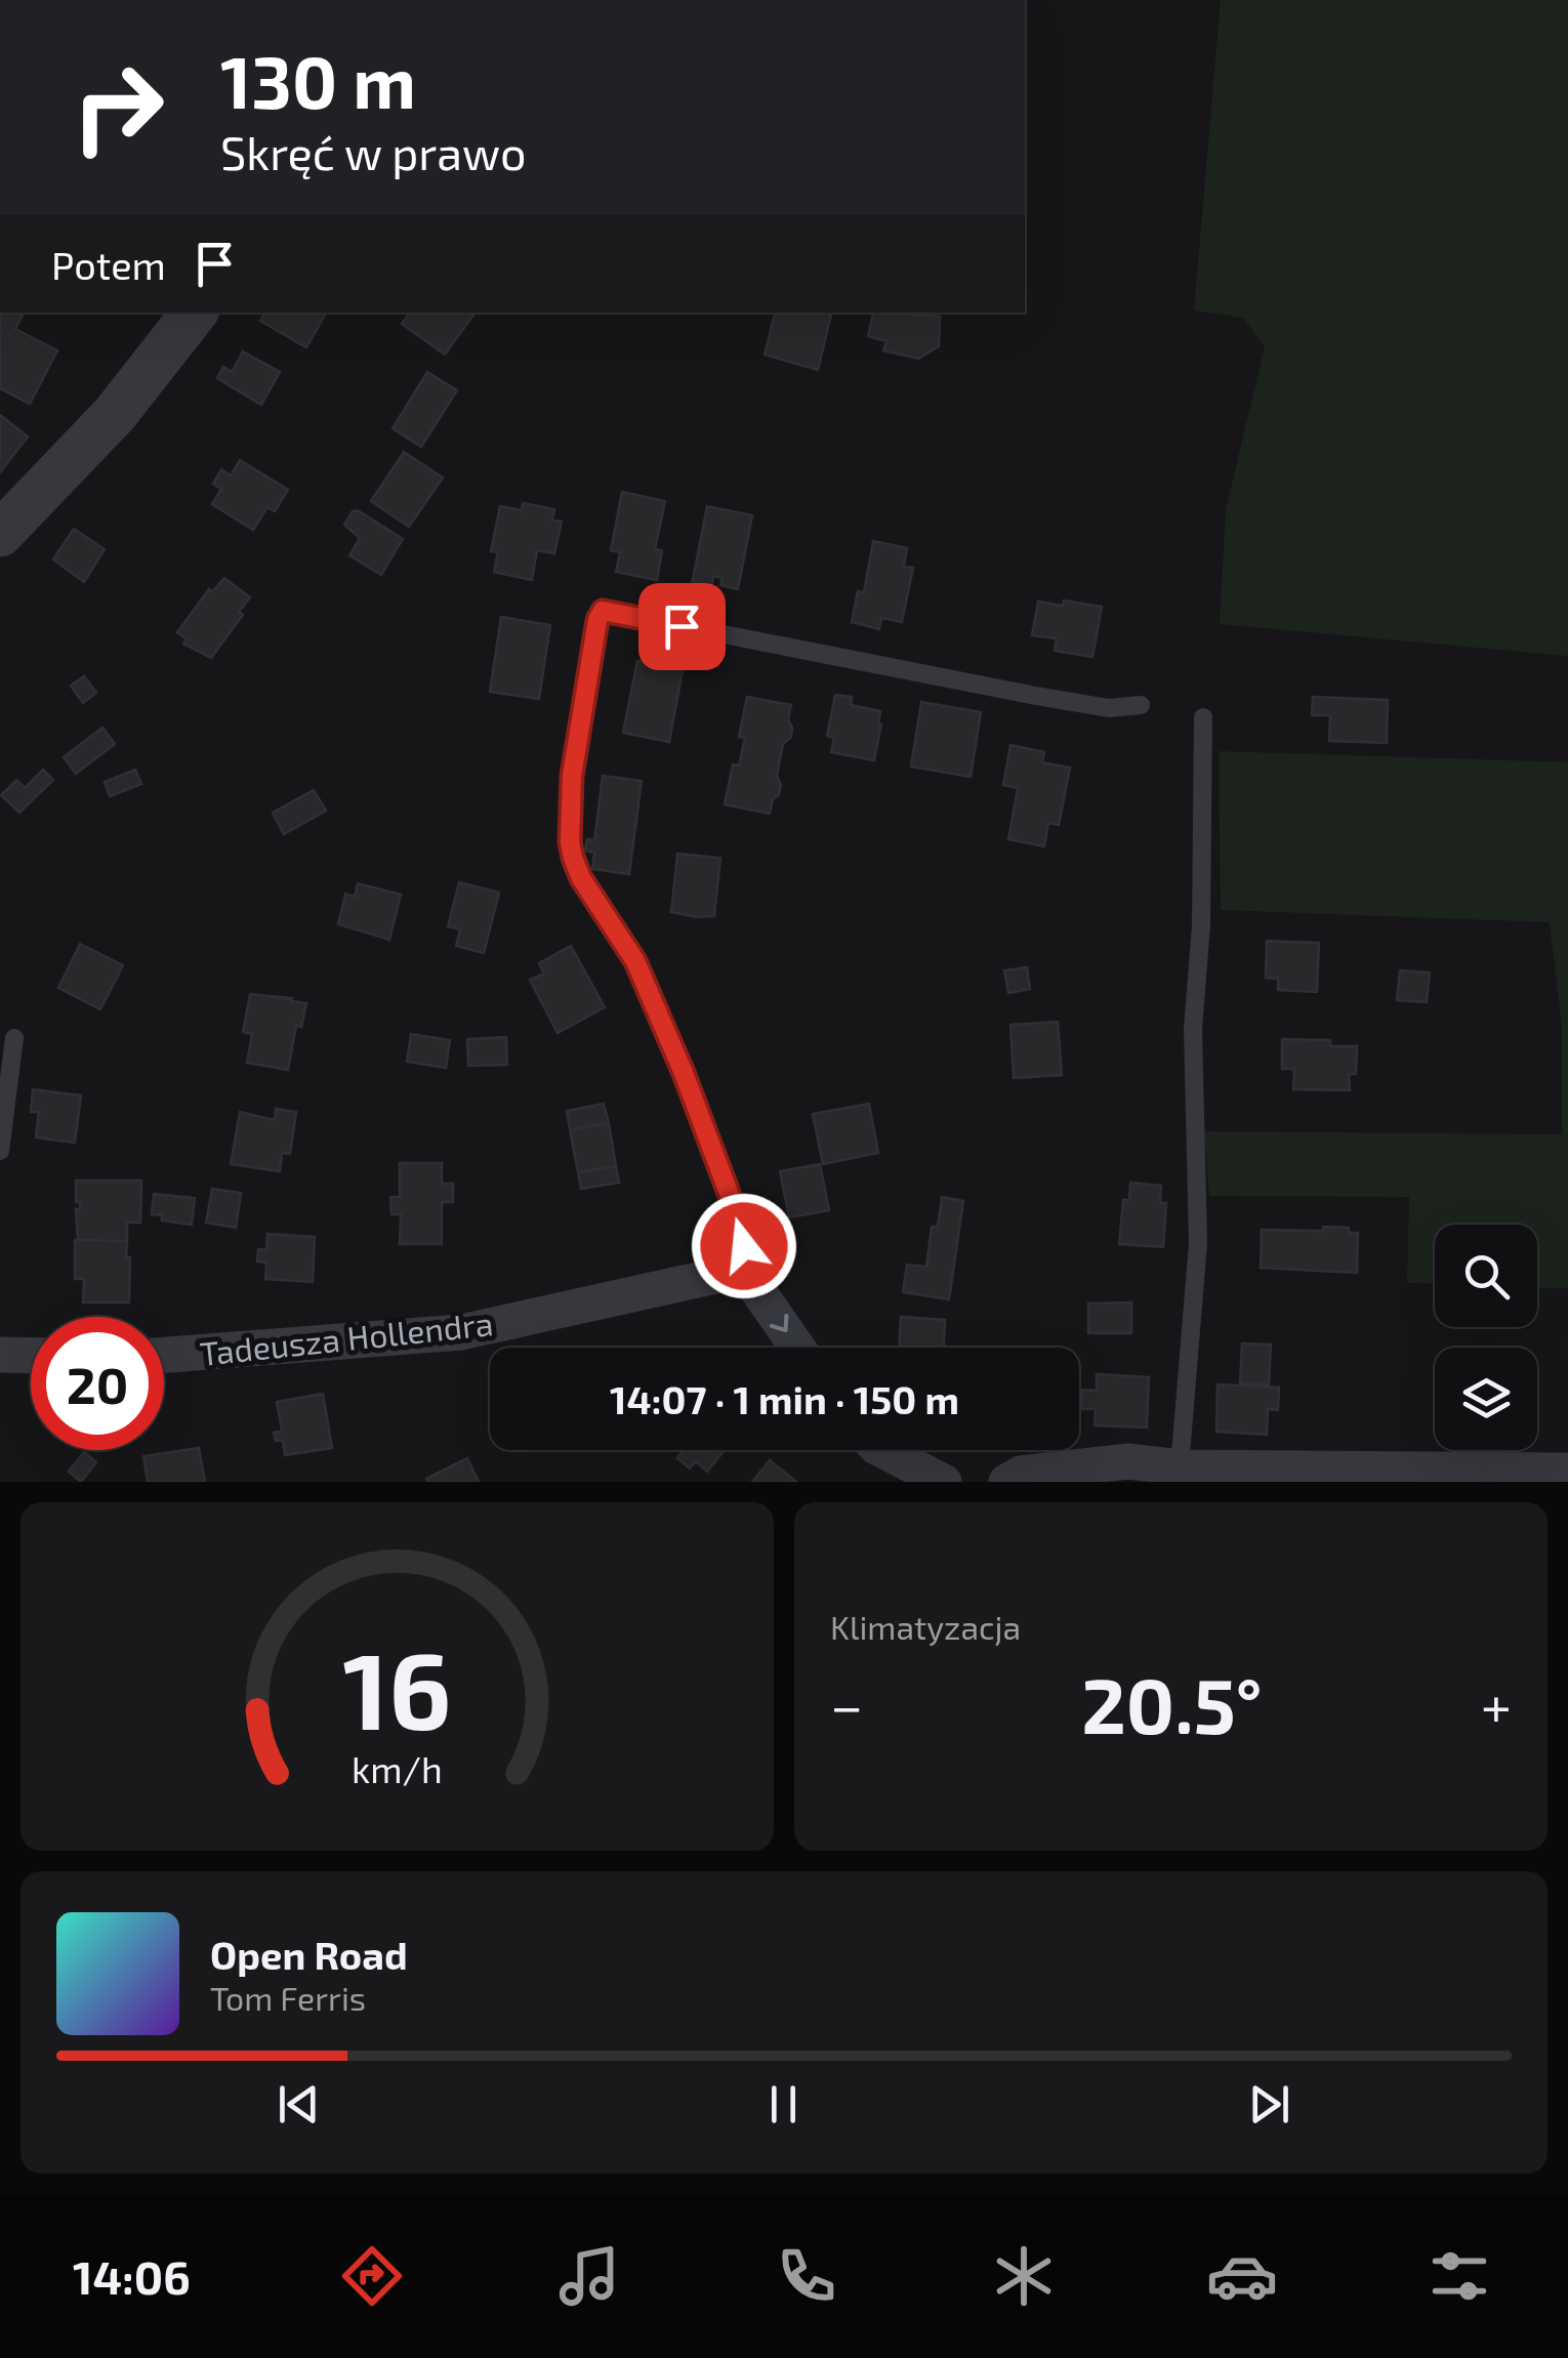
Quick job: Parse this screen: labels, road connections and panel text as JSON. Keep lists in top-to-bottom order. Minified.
{"streets":{"street":["Tadeusza Hollendra"]},"page":{"turn":["130 m","Skręć w prawo"],"then":"Potem","limit":"20","trip":"14:07 · 1 min · 150 m","tile":"Klimatyzacja","heat":["−","20.5°","+"],"song":["Open Road","Tom Ferris"],"tabs":"14:06","gauge":["16","km/h"]}}
